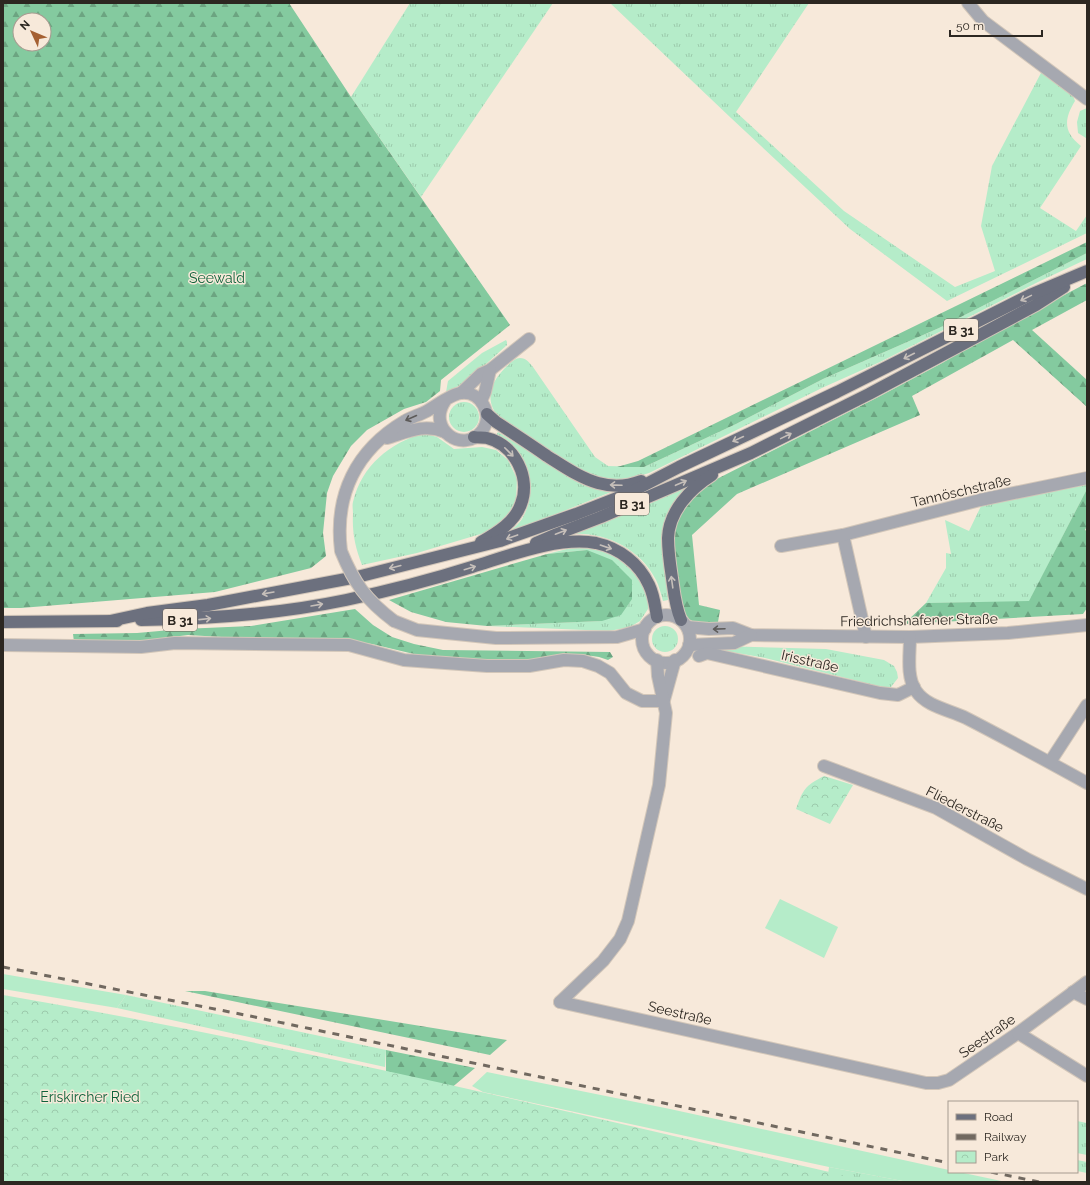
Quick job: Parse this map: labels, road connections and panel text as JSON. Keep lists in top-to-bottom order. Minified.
{"streets":{"main road":["B 31"],"street":["Tannöschstraße","Friedrichshafener Straße","Irisstraße","Fliederstraße","Seestraße"]},"crossings":[["Friedrichshafener Straße","Seestraße"]],"parks":["Seewald","Eriskircher Ried"],"legend":["Road","Railway","Park"],"scale_bar":"50 m","north":"top left"}
